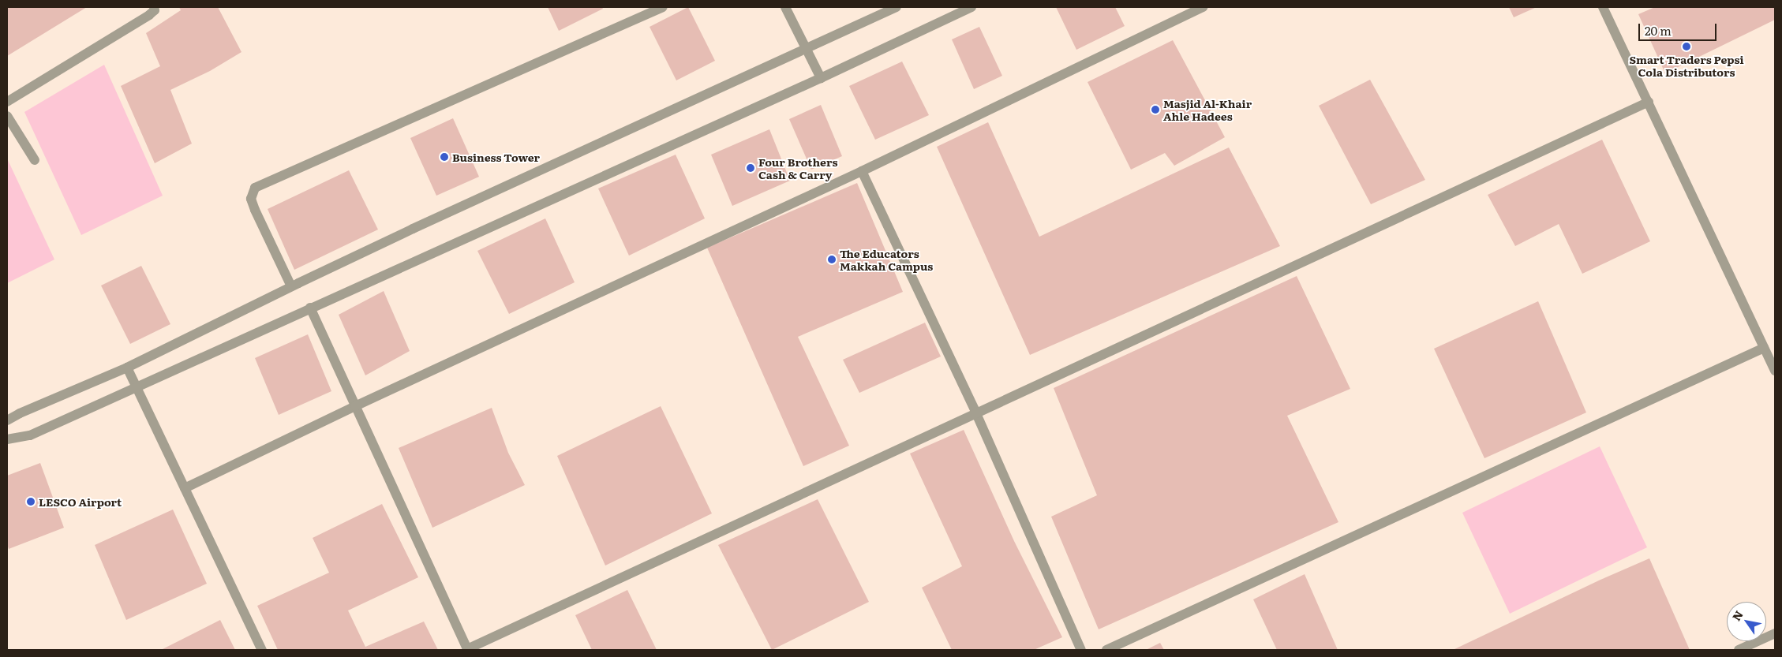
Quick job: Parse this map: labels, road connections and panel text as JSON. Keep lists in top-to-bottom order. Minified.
{"places":["Smart Traders Pepsi Cola Distributors","Masjid Al-Khair Ahle Hadees","Business Tower","Four Brothers Cash & Carry","The Educators Makkah Campus","LESCO Airport"],"scale_bar":"20 m","north":"top left"}
